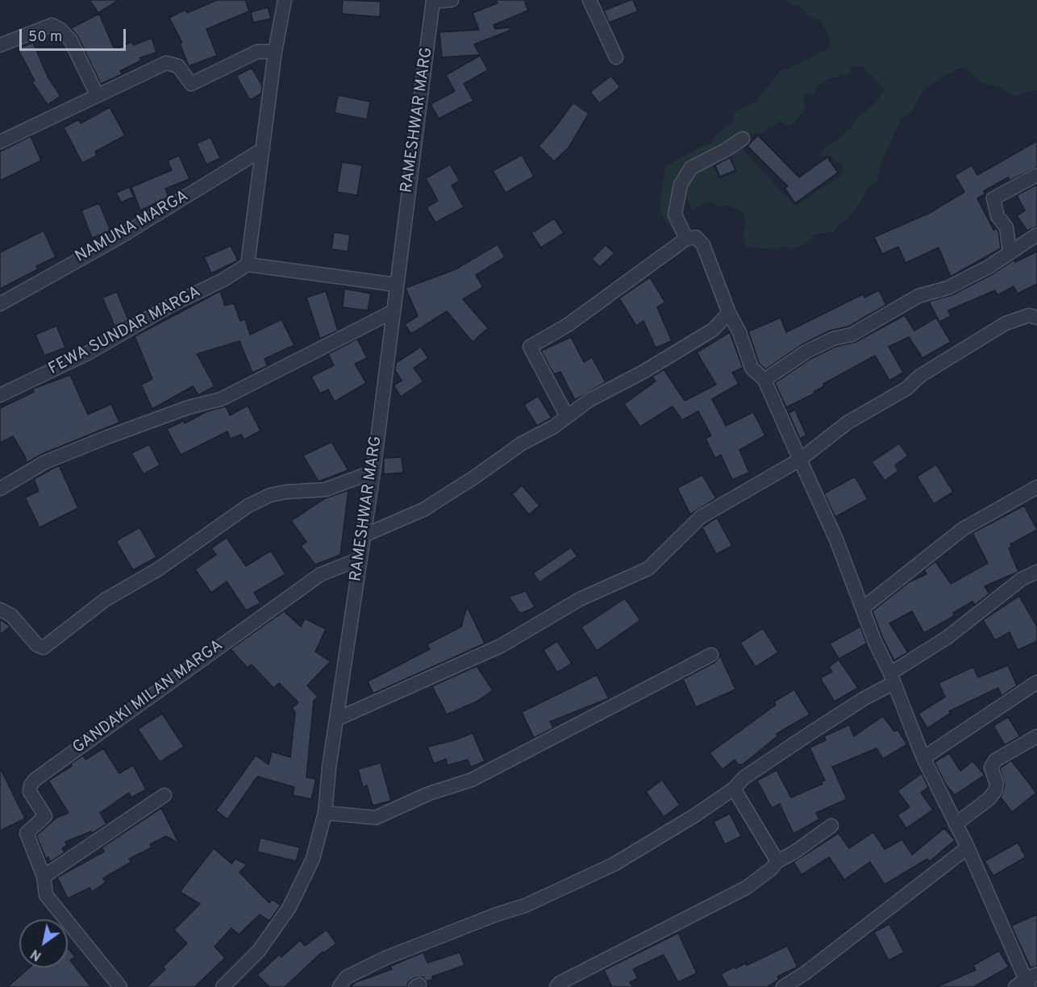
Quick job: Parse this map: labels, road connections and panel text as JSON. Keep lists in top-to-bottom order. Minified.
{"streets":{"street":["RAMESHWAR MARG","NAMUNA MARGA","FEWA SUNDAR MARGA","GANDAKI MILAN MARGA"]},"crossings":[["RAMESHWAR MARG","GANDAKI MILAN MARGA"]],"scale_bar":"50 m","north":"bottom left"}
